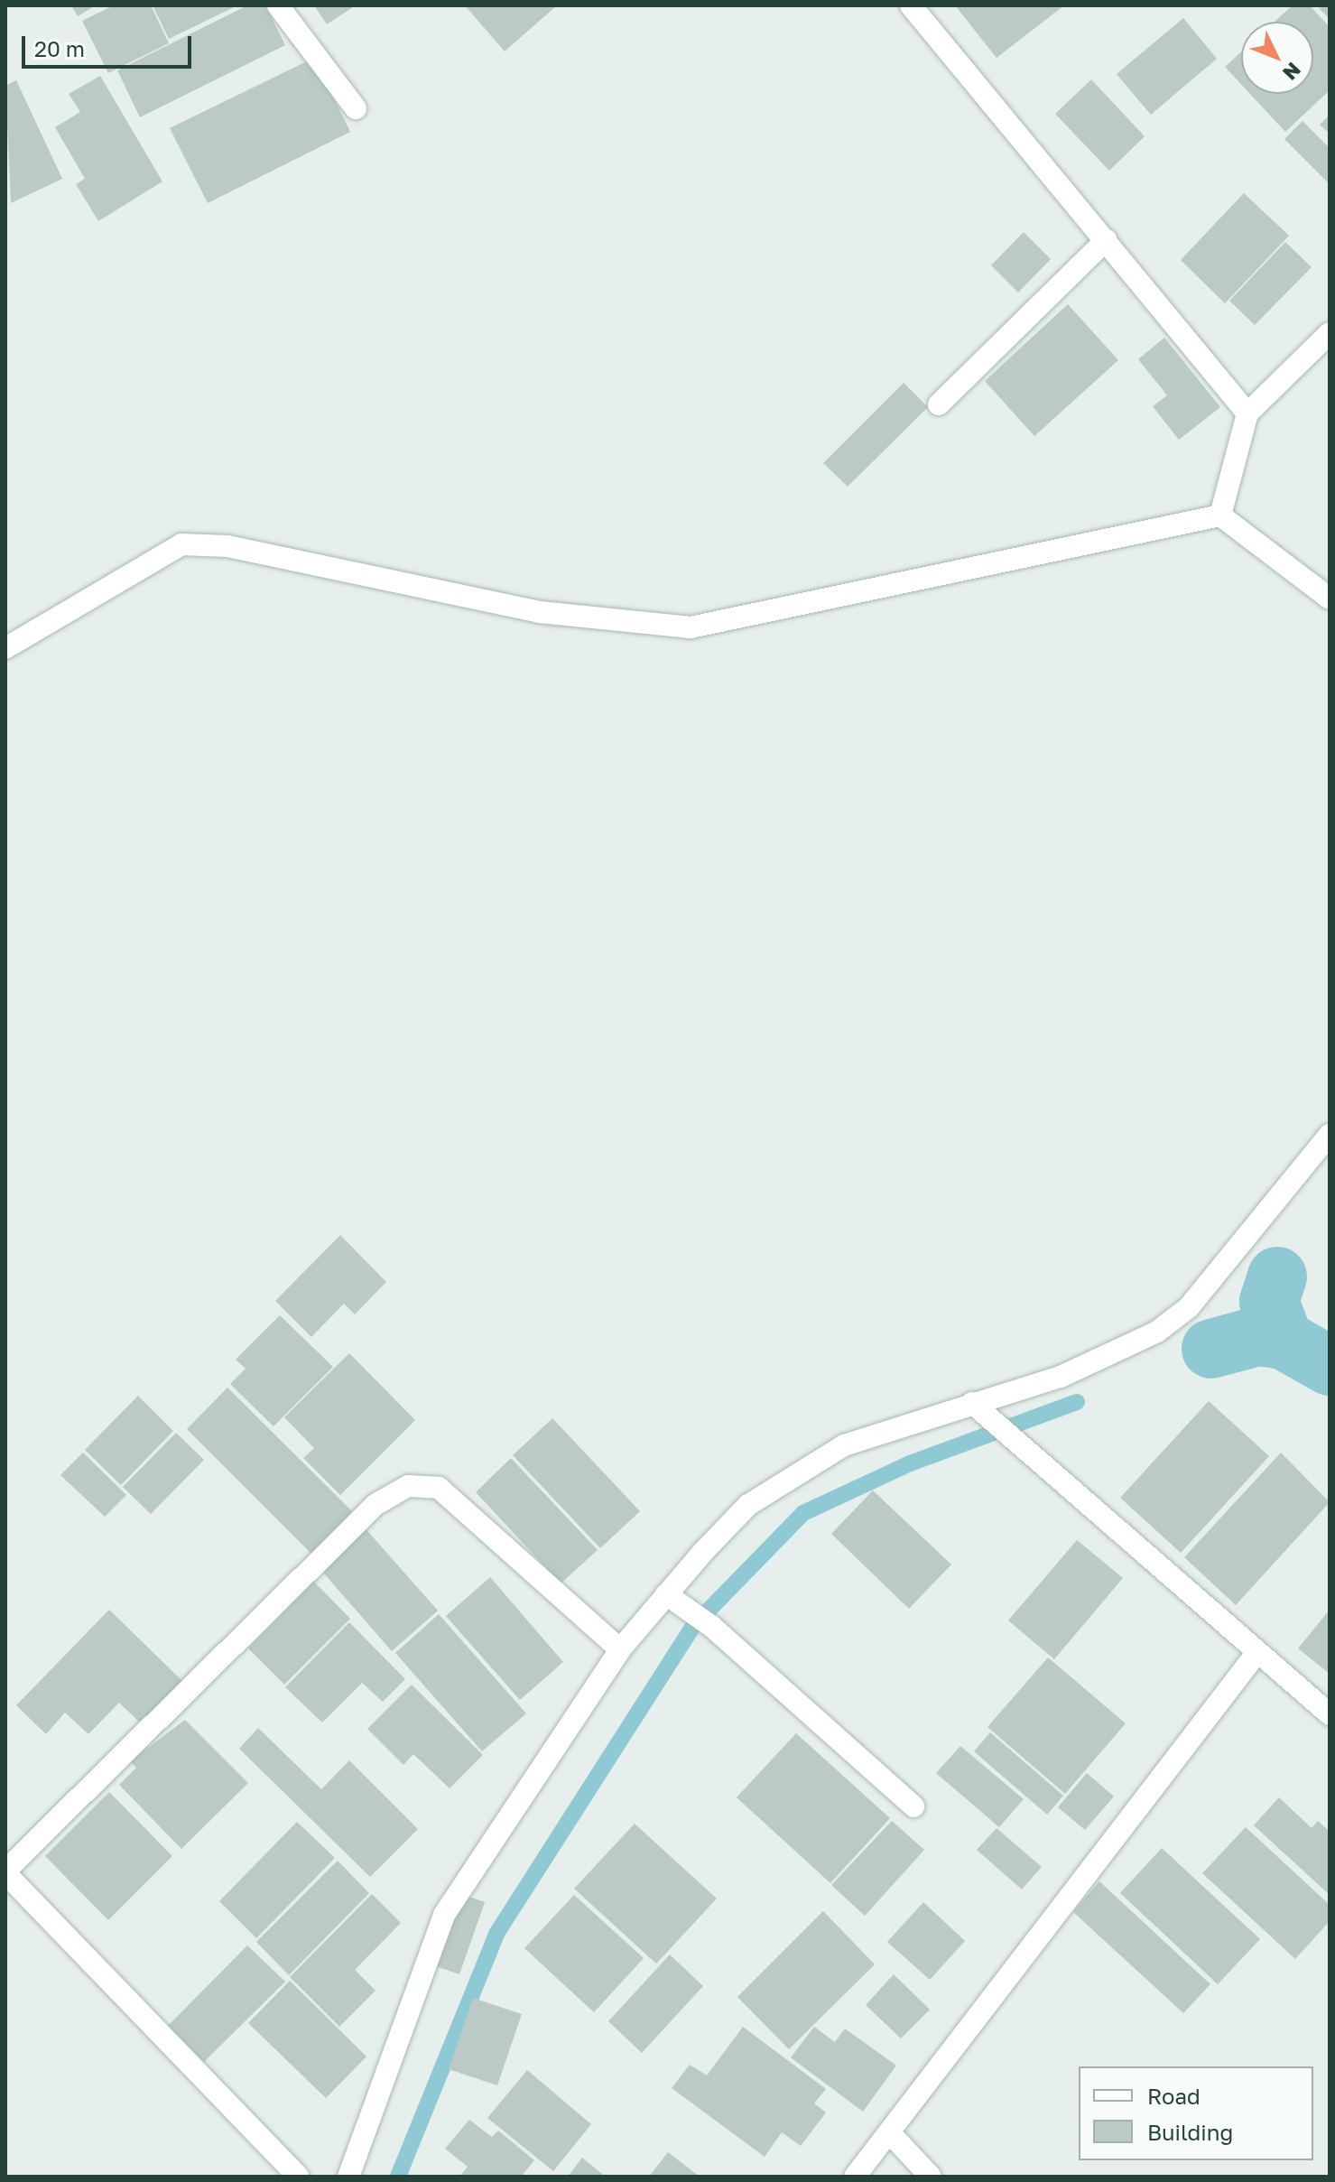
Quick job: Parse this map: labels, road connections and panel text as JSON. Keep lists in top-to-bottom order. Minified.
{"legend":["Road","Building"],"scale_bar":"20 m","north":"bottom right"}
